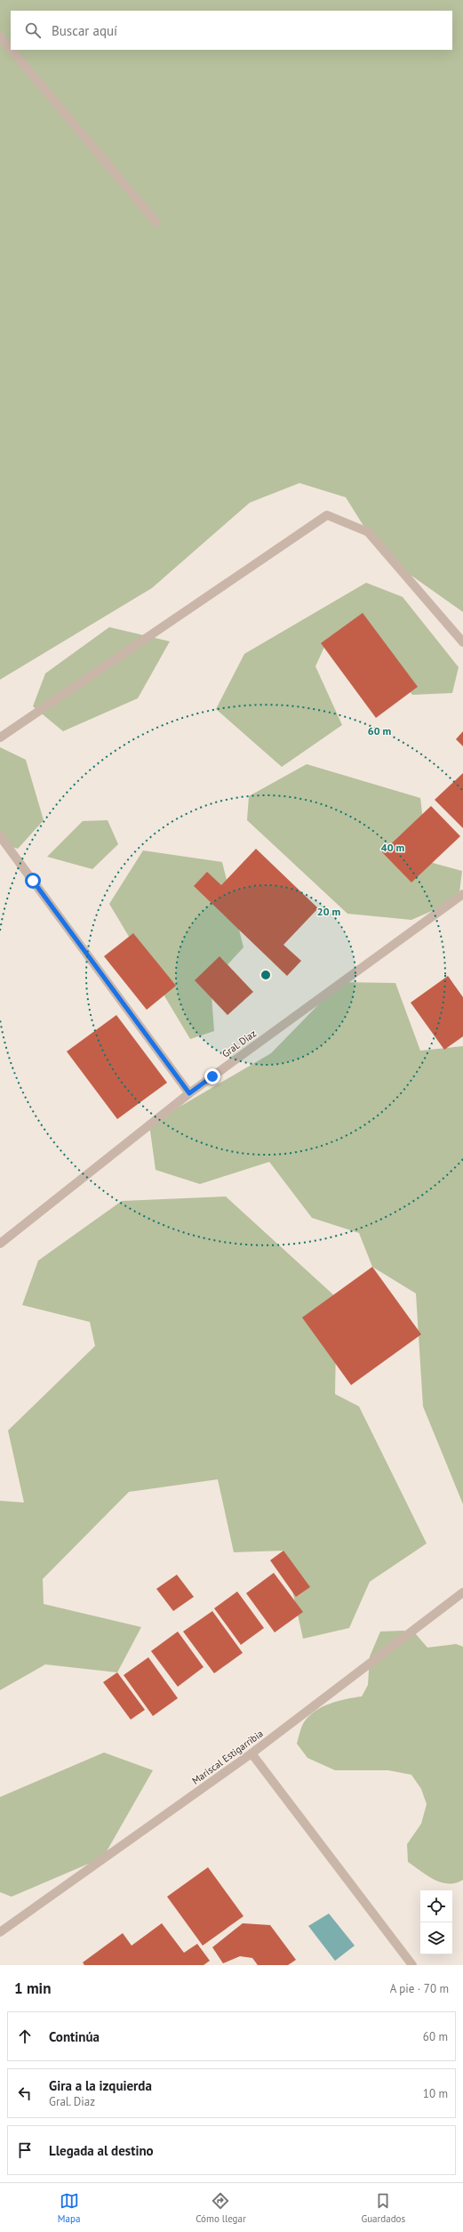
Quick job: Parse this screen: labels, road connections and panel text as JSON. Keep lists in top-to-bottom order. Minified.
{"streets":{"street":["Gral. Diaz","Mariscal Estigarribia"]},"page":{"search":"Buscar aquí","heading":["1 min","A pie · 70 m"],"list":[["Continúa","60 m"],["Gira a la izquierda","Gral. Diaz","10 m"],"Llegada al destino"],"nav":["Mapa","Cómo llegar","Guardados"]},"rings":["60 m","40 m","20 m"]}
